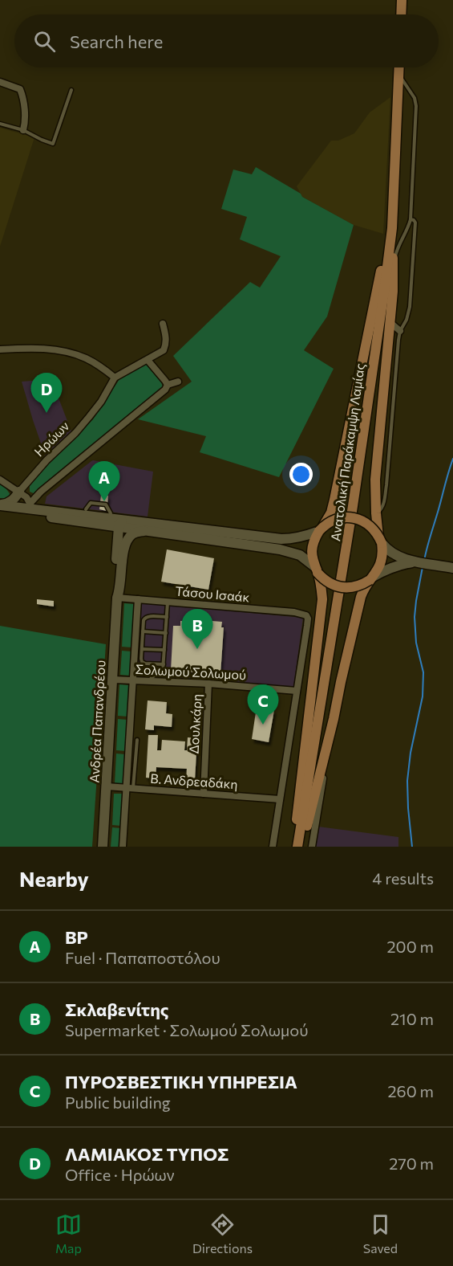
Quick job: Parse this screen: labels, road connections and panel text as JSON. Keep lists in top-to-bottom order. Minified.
{"streets":{"main road":["Ανατολική Παράκαμψη Λαμίας","Ανδρέα Παπανδρέου"],"street":["Ηρώων","Τάσου Ισαάκ","Σολωμού Σολωμού","Δουλκάρη","Β. Ανδρεαδάκη"]},"crossings":[["Τάσου Ισαάκ","Σολωμού Σολωμού"],["Τάσου Ισαάκ","Ανδρέα Παπανδρέου"],["Σολωμού Σολωμού","Ανδρέα Παπανδρέου"],["Σολωμού Σολωμού","Δουλκάρη"],["Ανδρέα Παπανδρέου","Β. Ανδρεαδάκη"],["Δουλκάρη","Β. Ανδρεαδάκη"]],"page":{"search":"Search here","pins":["D","A","B","C"],"heading":["Nearby","4 results"],"list":[{"mark":"A","name":"BP","note":"Fuel · Παπαποστόλου","value":"200 m"},{"mark":"B","name":"Σκλαβενίτης","note":"Supermarket · Σολωμού Σολωμού","value":"210 m"},{"mark":"C","name":"ΠΥΡΟΣΒΕΣΤΙΚΗ ΥΠΗΡΕΣΙΑ","note":"Public building","value":"260 m"},{"mark":"D","name":"ΛΑΜΙΑΚΟΣ ΤΥΠΟΣ","note":"Office · Ηρώων","value":"270 m"}],"nav":["Map","Directions","Saved"]}}
